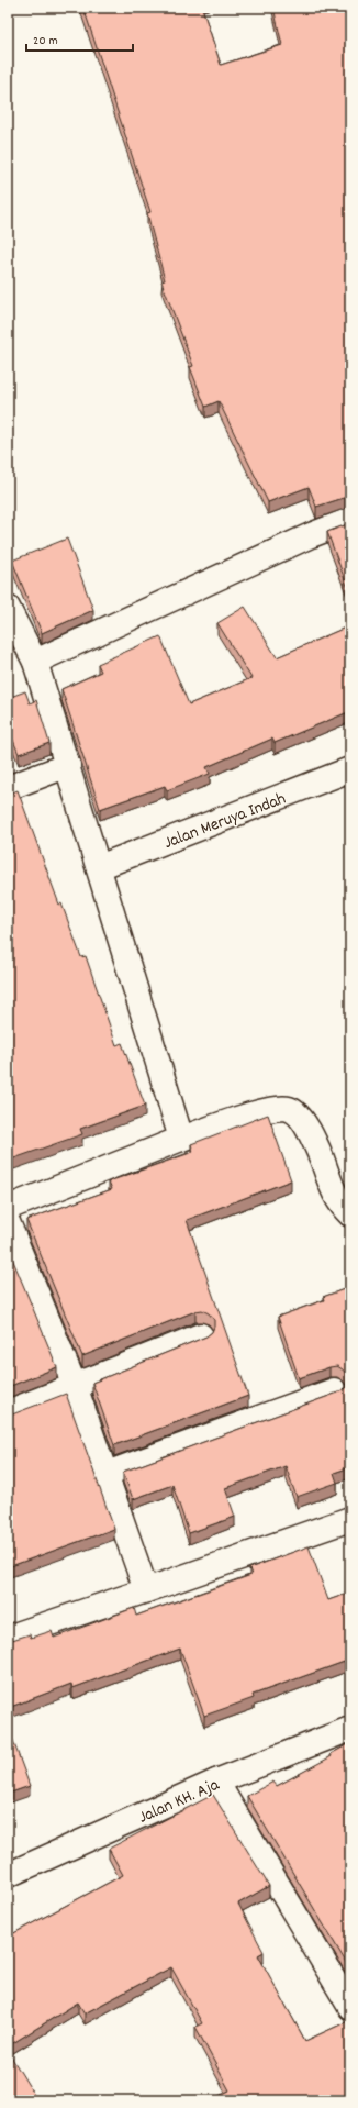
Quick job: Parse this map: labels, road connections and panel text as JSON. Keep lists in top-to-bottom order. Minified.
{"streets":{"street":["Jalan Meruya Indah","Jalan KH. Aja"]},"scale_bar":"20 m"}
